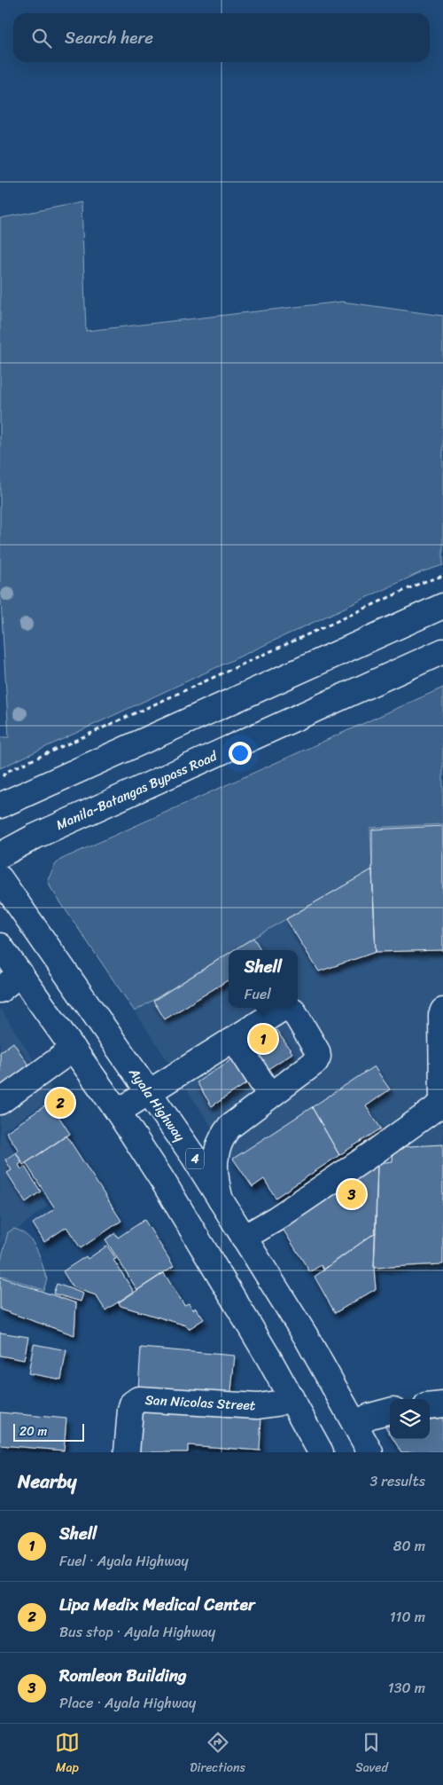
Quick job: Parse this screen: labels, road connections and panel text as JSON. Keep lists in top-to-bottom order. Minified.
{"streets":{"main road":["Manila-Batangas Bypass Road","Ayala Highway","4","San Nicolas Street"]},"scale_bar":"20 m","page":{"search":"Search here","popup":["Shell","Fuel"],"pins":["1","2","3"],"scale":"20 m","heading":["Nearby","3 results"],"list":[{"mark":"1","name":"Shell","note":"Fuel · Ayala Highway","value":"80 m"},{"mark":"2","name":"Lipa Medix Medical Center","note":"Bus stop · Ayala Highway","value":"110 m"},{"mark":"3","name":"Romleon Building","note":"Place · Ayala Highway","value":"130 m"}],"nav":["Map","Directions","Saved"]}}
